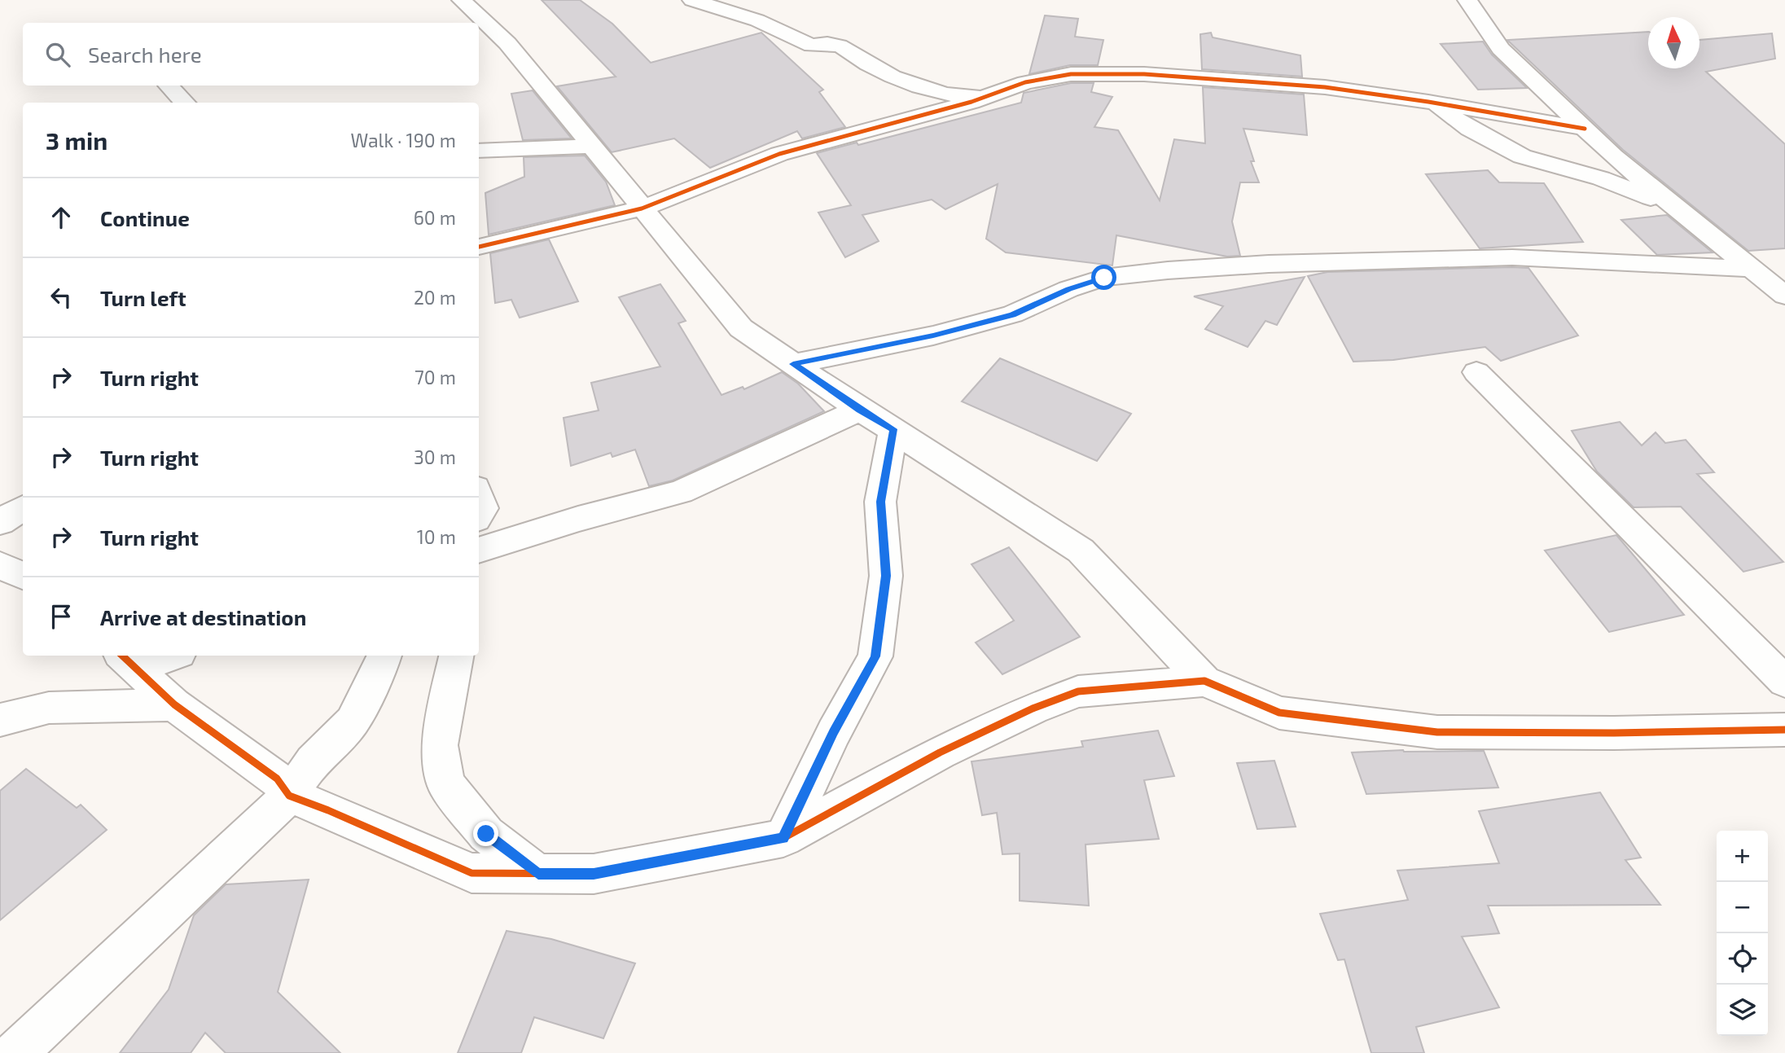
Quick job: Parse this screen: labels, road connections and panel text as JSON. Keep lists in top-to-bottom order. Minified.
{"north":"top","page":{"search":"Search here","heading":["3 min","Walk · 190 m"],"list":[["Continue","60 m"],["Turn left","20 m"],["Turn right","70 m"],["Turn right","30 m"],["Turn right","10 m"],"Arrive at destination"],"map_buttons":["+","−"]}}
